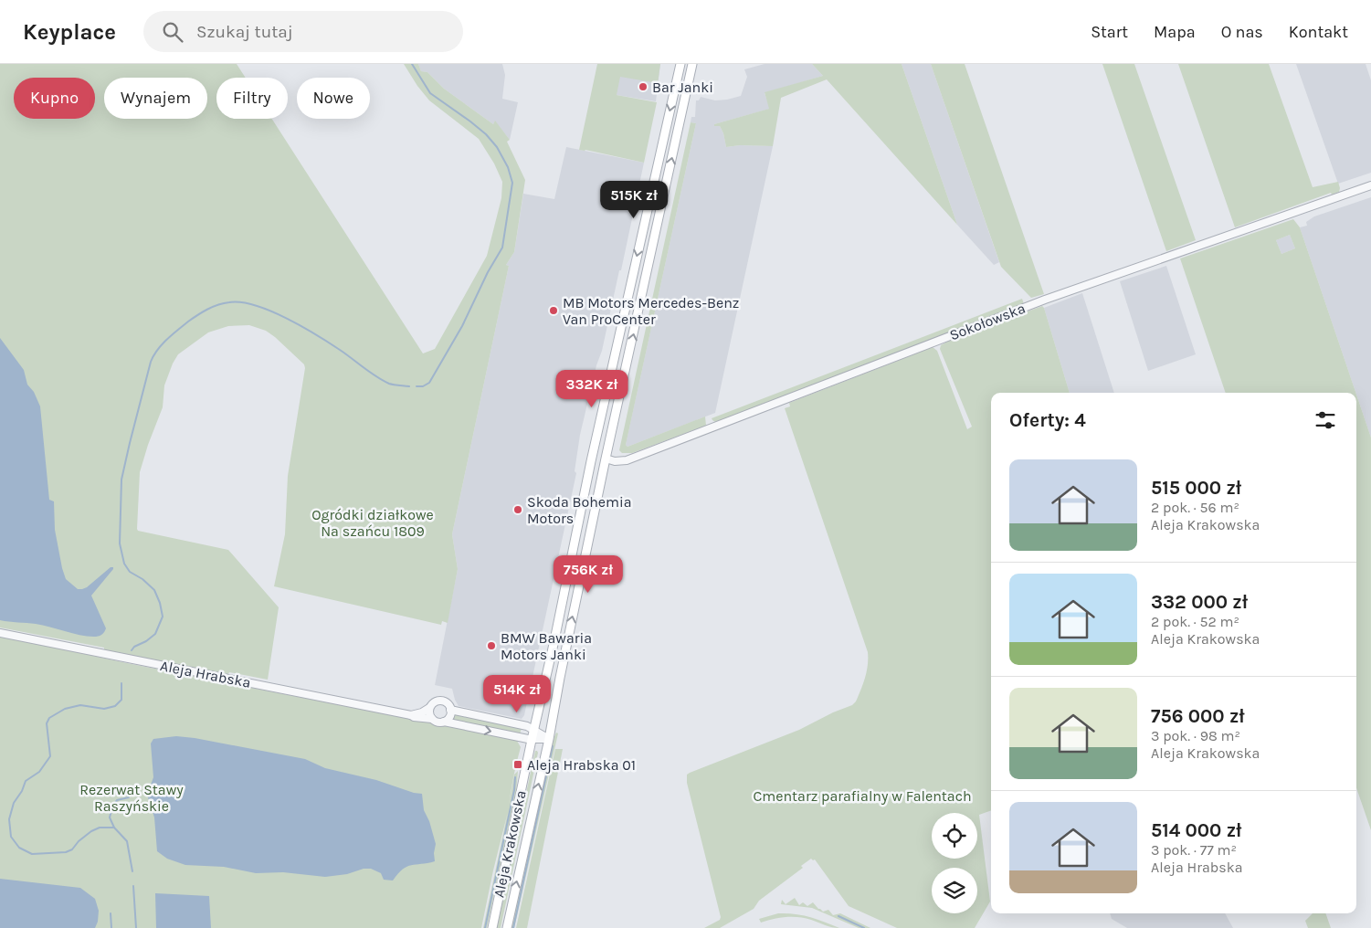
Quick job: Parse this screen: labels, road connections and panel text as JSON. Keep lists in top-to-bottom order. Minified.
{"streets":{"main road":["Aleja Krakowska"],"street":["Sokołowska","Aleja Hrabska"]},"crossings":[["Sokołowska","Aleja Krakowska"]],"parks":["Ogródki działkowe Na szańcu 1809","Rezerwat Stawy Raszyńskie","Cmentarz parafialny w Falentach"],"places":{"other":["Bar Janki","MB Motors Mercedes-Benz Van ProCenter","Skoda Bohemia Motors","BMW Bawaria Motors Janki"],"transit":["Aleja Hrabska 01"]},"page":{"header":"Keyplace","search":"Szukaj tutaj","nav":["Start","Mapa","O nas","Kontakt"],"chip":["Kupno","Wynajem","Filtry","Nowe"],"price":["515K zł","332K zł","756K zł","514K zł"],"heading":"Oferty: 4","list":[{"name":"515 000 zł","note":"2 pok. · 56 m² · Aleja Krakowska"},{"name":"332 000 zł","note":"2 pok. · 52 m² · Aleja Krakowska"},{"name":"756 000 zł","note":"3 pok. · 98 m² · Aleja Krakowska"},{"name":"514 000 zł","note":"3 pok. · 77 m² · Aleja Hrabska"}]}}
